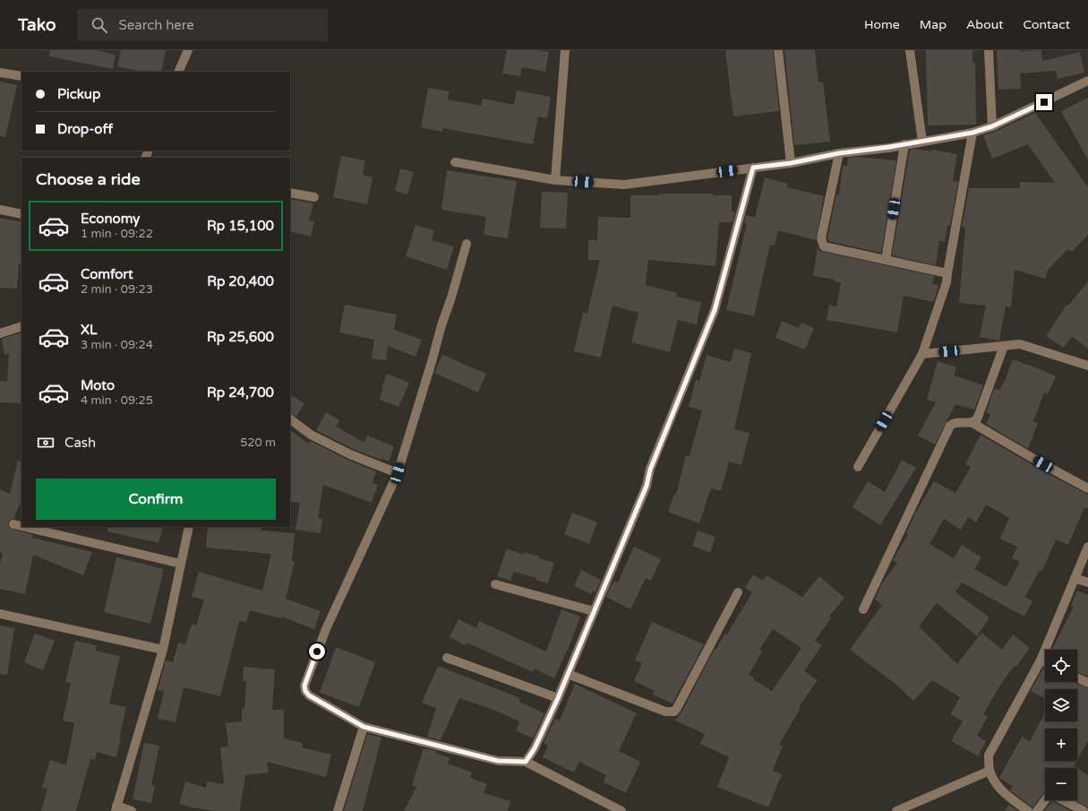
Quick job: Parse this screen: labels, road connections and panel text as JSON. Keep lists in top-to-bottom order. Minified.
{"page":{"header":"Tako","search":"Search here","nav":["Home","Map","About","Contact"],"banner":["Pickup","Drop-off"],"heading":"Choose a ride","list":[{"name":"Economy","note":"1 min · 09:22","value":"Rp 15,100"},{"name":"Comfort","note":"2 min · 09:23","value":"Rp 20,400"},{"name":"XL","note":"3 min · 09:24","value":"Rp 25,600"},{"name":"Moto","note":"4 min · 09:25","value":"Rp 24,700"}],"pay":["Cash","520 m"],"buttons":"Confirm","map_buttons":["+","−"]}}
